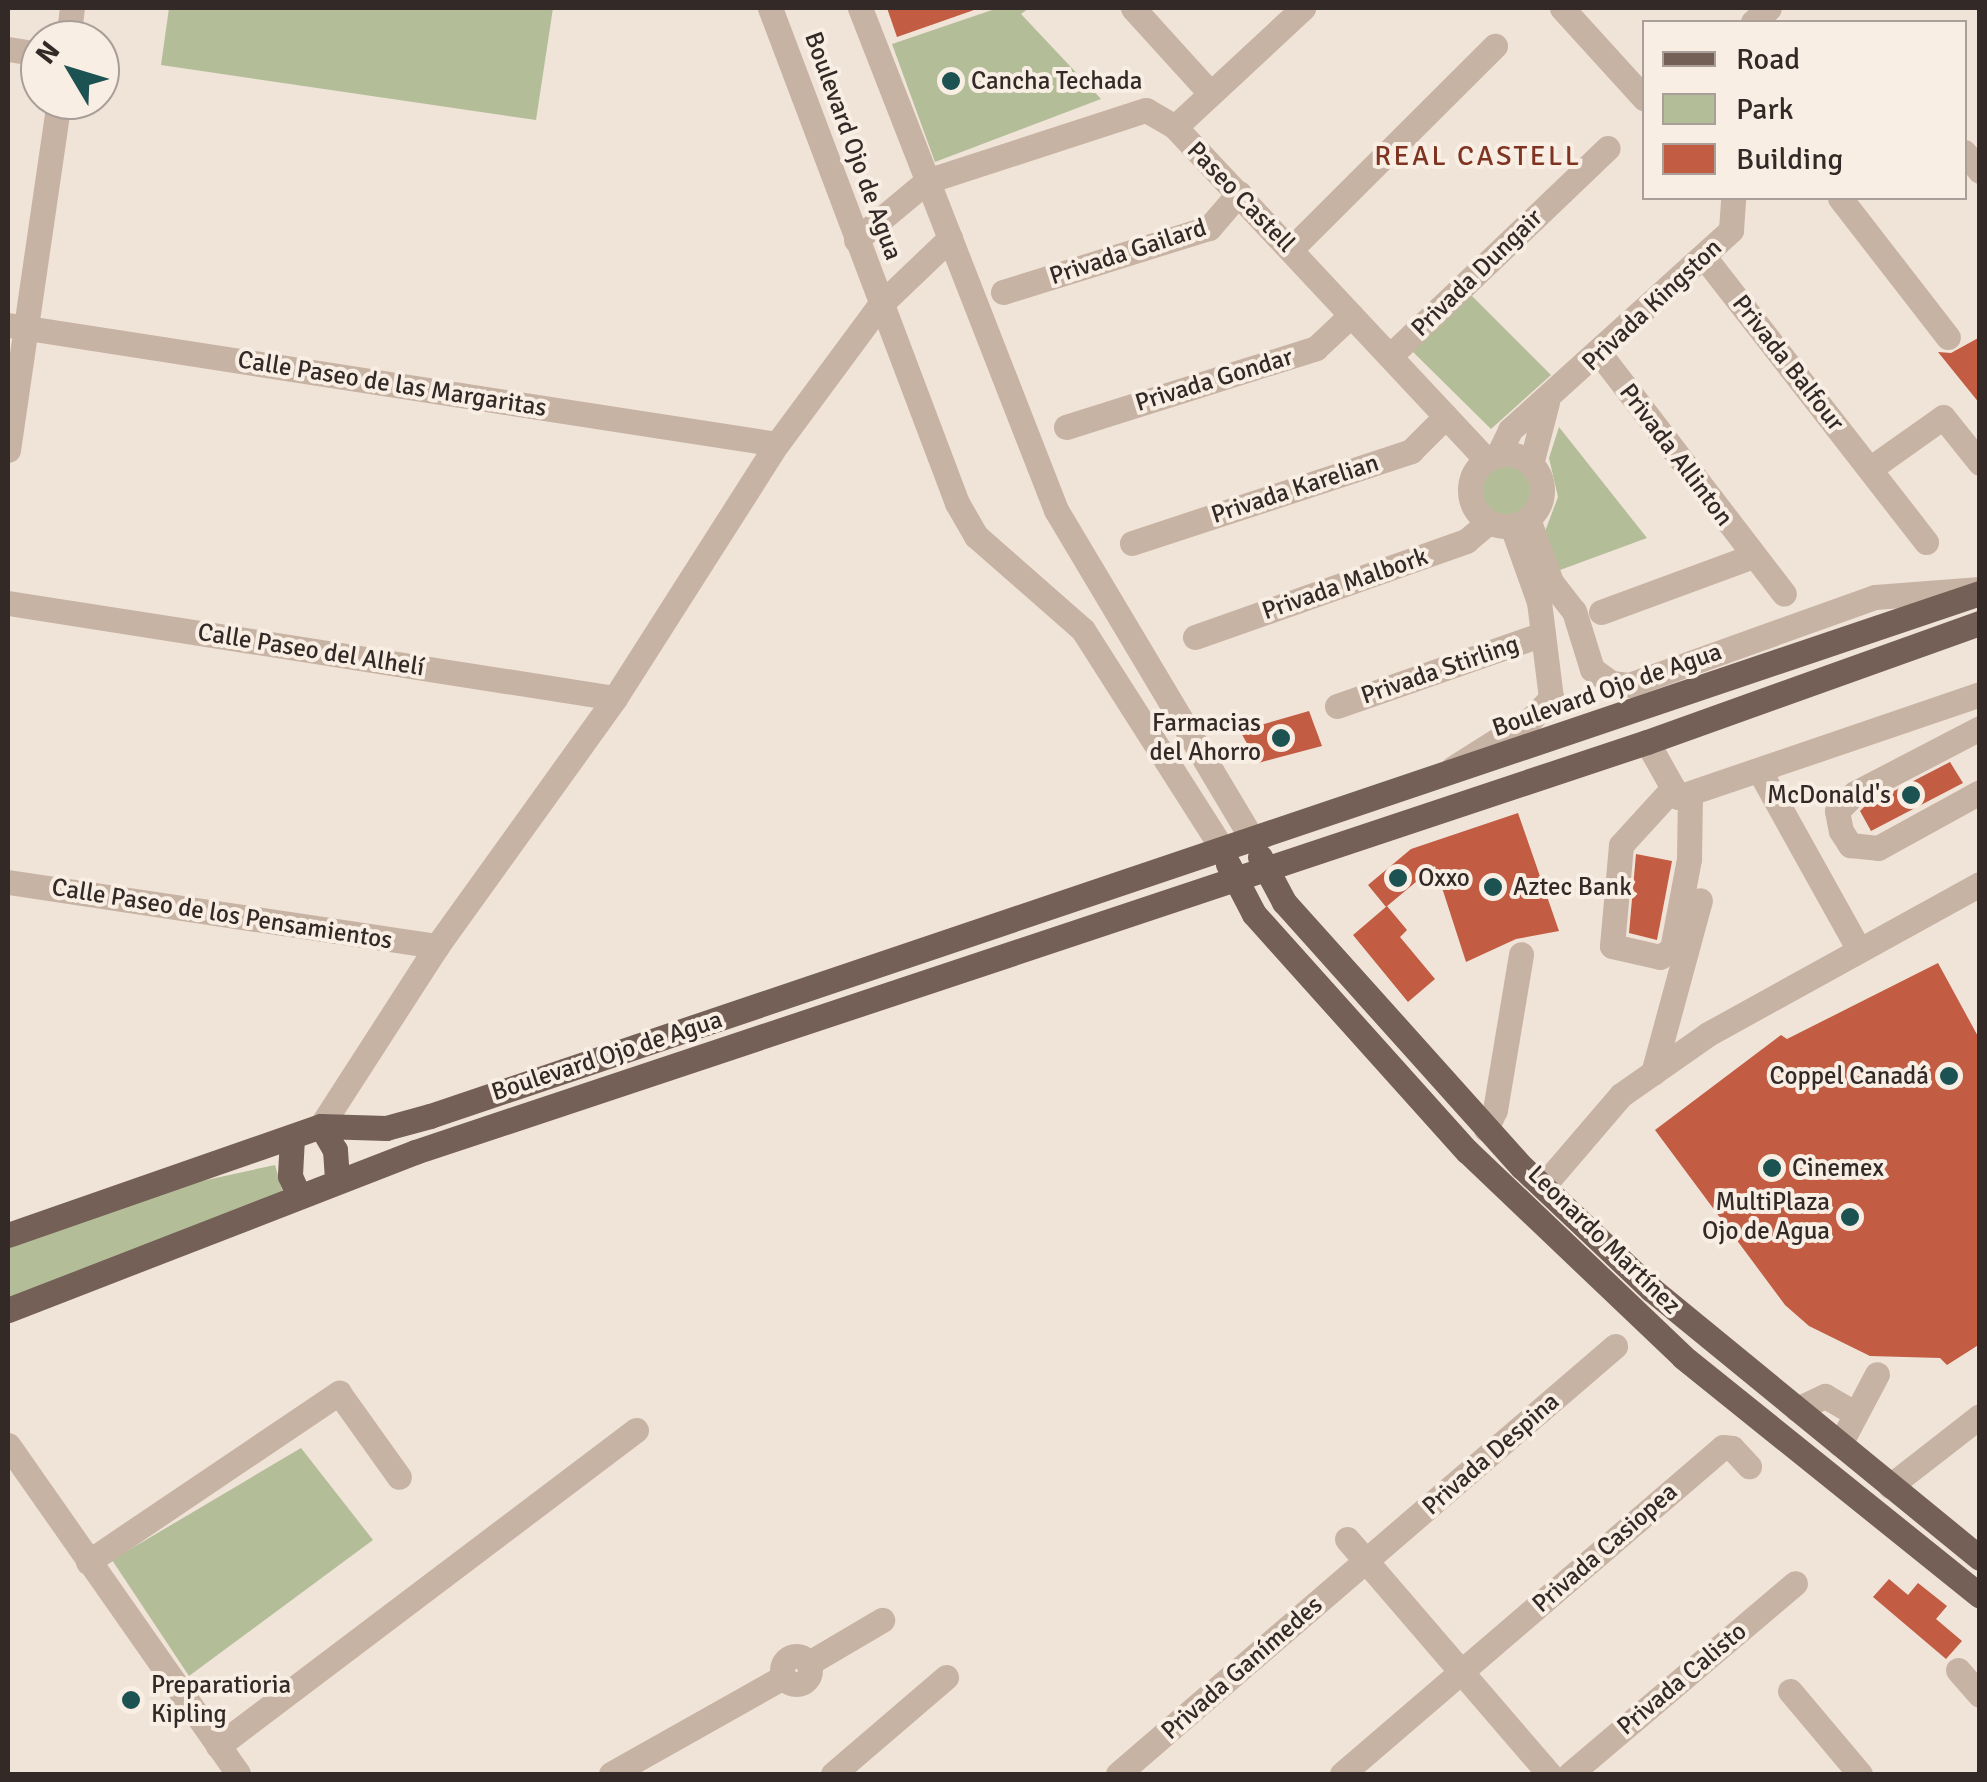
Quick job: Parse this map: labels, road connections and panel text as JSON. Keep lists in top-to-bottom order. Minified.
{"streets":{"main road":["Boulevard Ojo de Agua","Leonardo Martínez"],"street":["Paseo Castell","Privada Gailard","Privada Dungair","Privada Kingston","Privada Balfour","Privada Gondar","Calle Paseo de las Margaritas","Privada Allinton","Privada Karelian","Privada Malbork","Calle Paseo del Alhelí","Privada Stirling","Calle Paseo de los Pensamientos","Privada Despina","Privada Casiopea","Privada Ganímedes","Privada Calisto"]},"crossings":[["Boulevard Ojo de Agua","Calle Paseo de las Margaritas"],["Boulevard Ojo de Agua","Calle Paseo del Alhelí"],["Boulevard Ojo de Agua","Calle Paseo de los Pensamientos"],["Boulevard Ojo de Agua","Leonardo Martínez"],["Paseo Castell","Privada Gailard"],["Paseo Castell","Privada Dungair"],["Paseo Castell","Privada Kingston"],["Paseo Castell","Privada Gondar"],["Paseo Castell","Privada Karelian"],["Privada Kingston","Privada Balfour"],["Privada Kingston","Privada Allinton"],["Privada Despina","Privada Ganímedes"]],"districts":["REAL CASTELL"],"places":["Cancha Techada","Farmacias del Ahorro","McDonald's","Oxxo","Aztec Bank","Coppel Canadá","Cinemex","MultiPlaza Ojo de Agua","Preparatioria Kipling"],"legend":["Road","Park","Building"],"north":"top left"}
